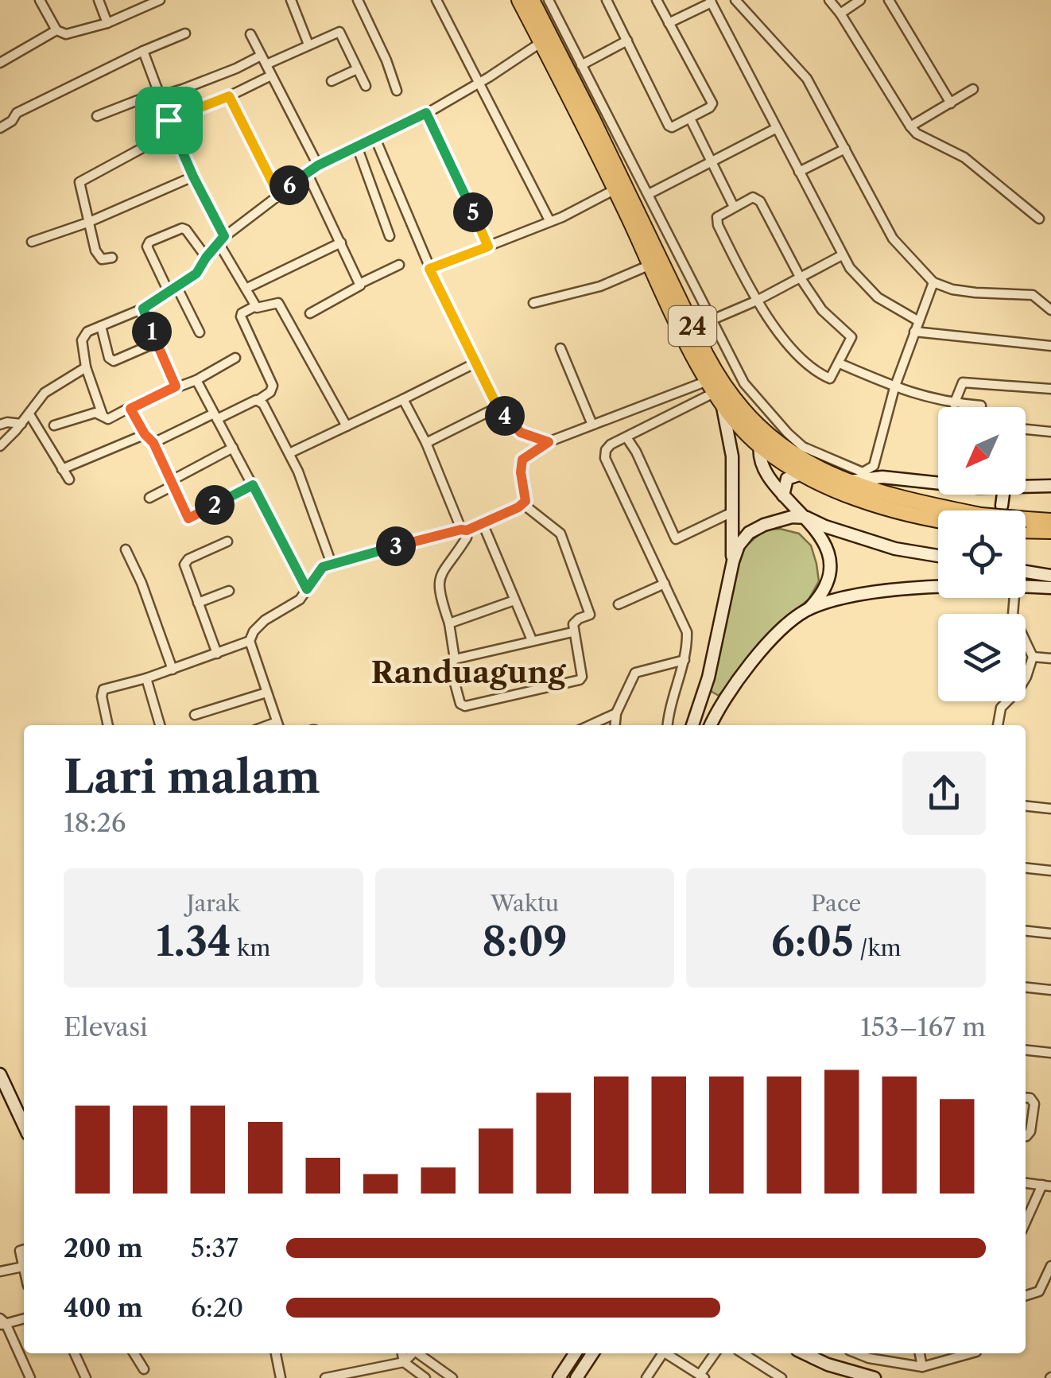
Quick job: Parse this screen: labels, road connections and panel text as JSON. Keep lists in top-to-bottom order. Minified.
{"streets":{"highway":["24"]},"districts":["Randuagung"],"north":"bottom left","page":{"pins":["6","5","1","4","2","3"],"heading":["Lari malam","18:26"],"stats":[["Jarak","1.34 km"],["Waktu","8:09"],["Pace","6:05 /km"]],"chart":["Elevasi","153–167 m"],"list":[{"name":"200 m","note":"5:37"},{"name":"400 m","note":"6:20"}]}}
